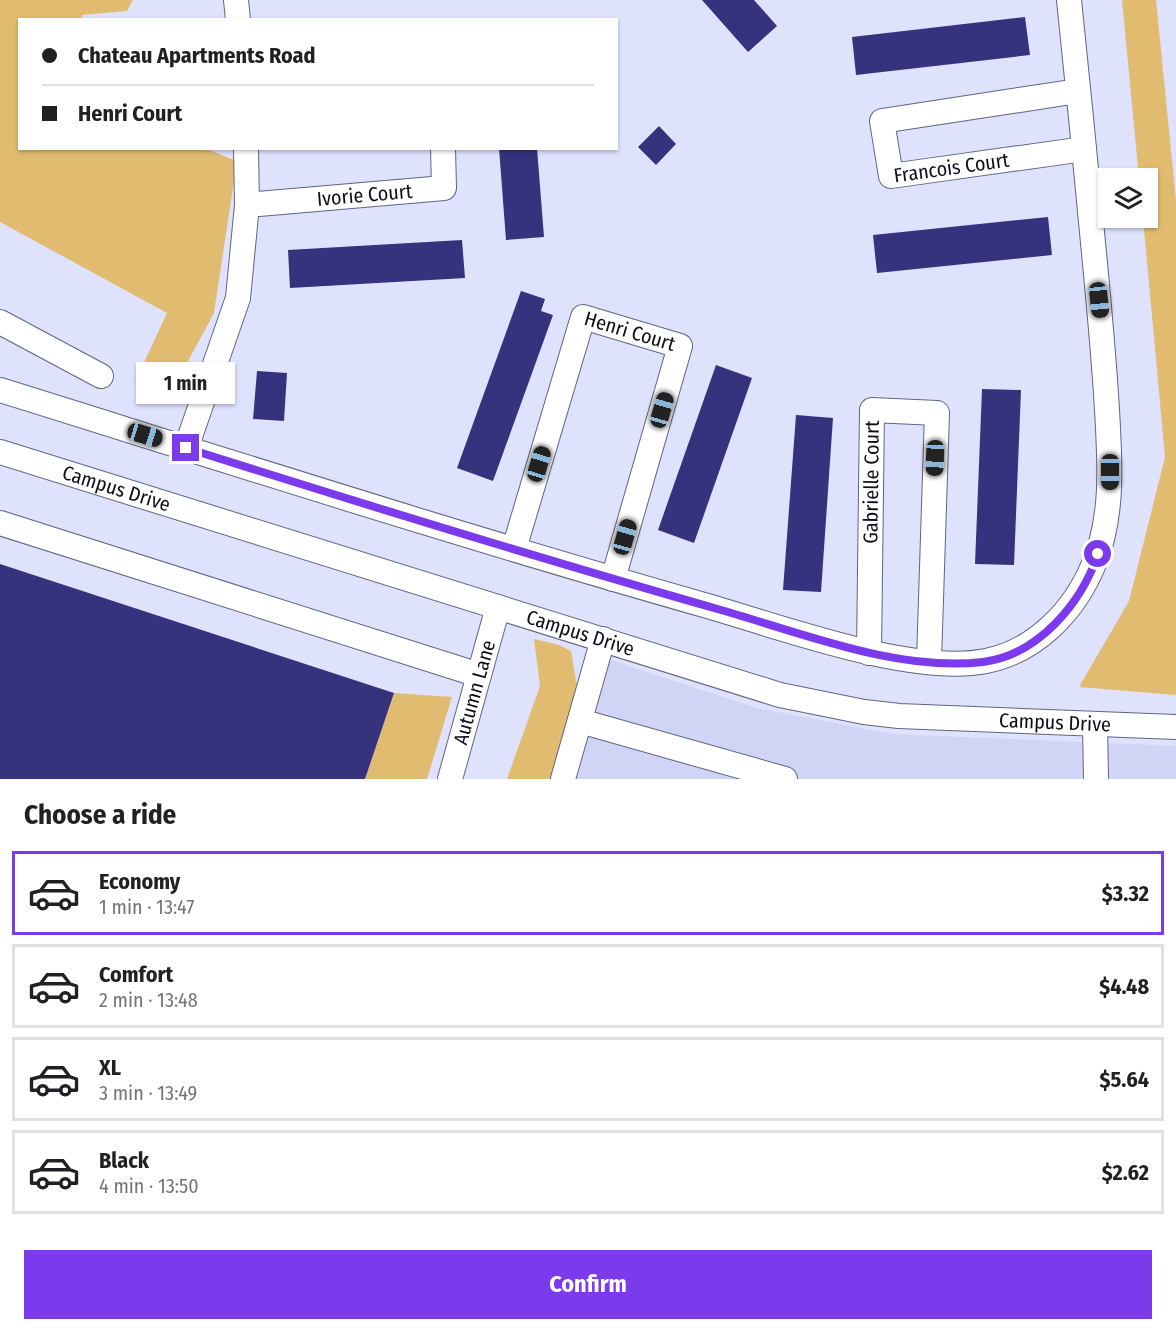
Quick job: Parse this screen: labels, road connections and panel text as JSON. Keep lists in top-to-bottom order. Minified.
{"streets":{"street":["Francois Court","Ivorie Court","Henri Court","Gabrielle Court","Campus Drive","Autumn Lane"]},"crossings":[["Campus Drive","Autumn Lane"]],"page":{"banner":["Chateau Apartments Road","Henri Court"],"bubble":"1 min","heading":"Choose a ride","list":[{"name":"Economy","note":"1 min · 13:47","value":"$3.32"},{"name":"Comfort","note":"2 min · 13:48","value":"$4.48"},{"name":"XL","note":"3 min · 13:49","value":"$5.64"},{"name":"Black","note":"4 min · 13:50","value":"$2.62"}],"buttons":"Confirm"}}
